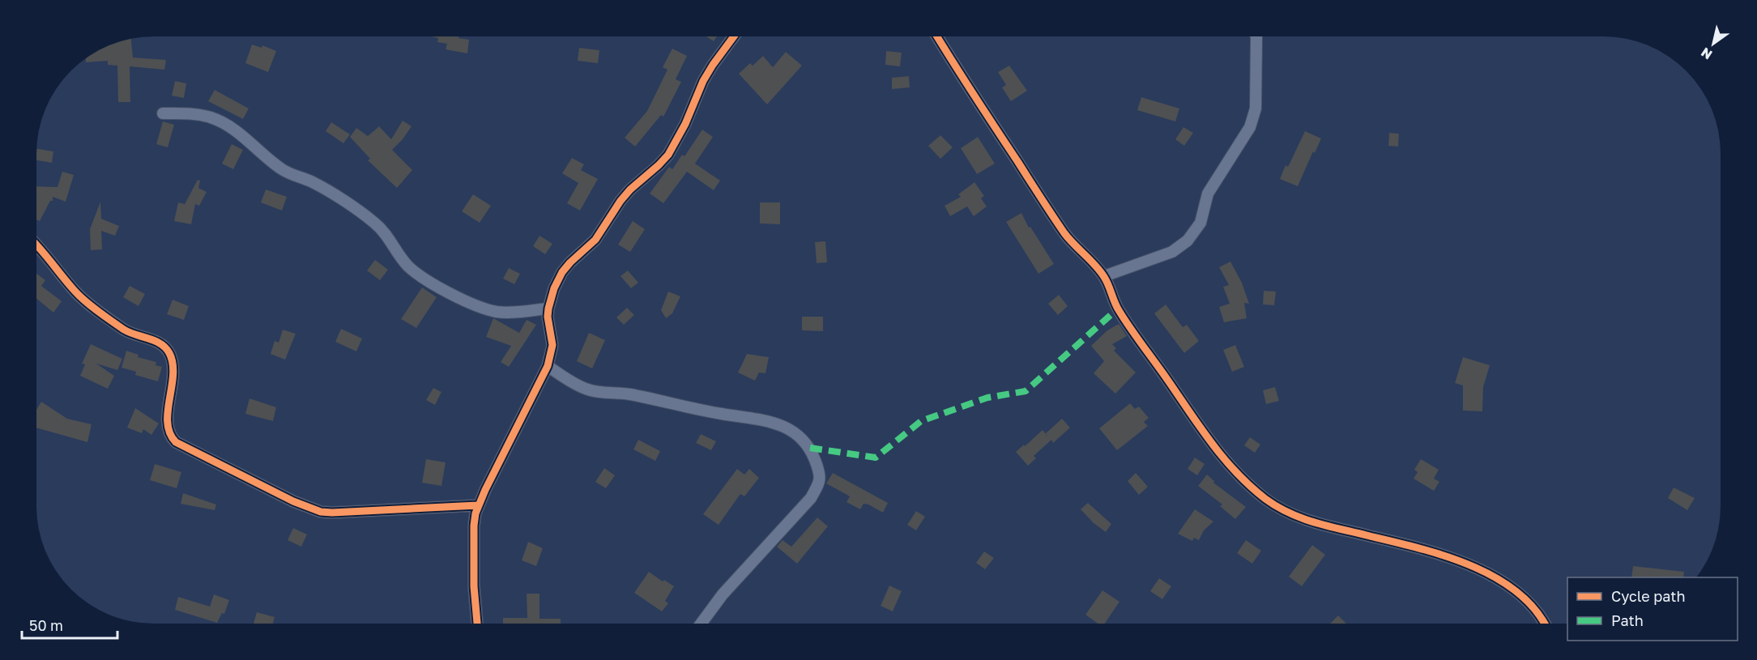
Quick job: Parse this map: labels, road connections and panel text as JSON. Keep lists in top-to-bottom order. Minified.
{"legend":["Cycle path","Path"],"scale_bar":"50 m","north":"bottom left"}
